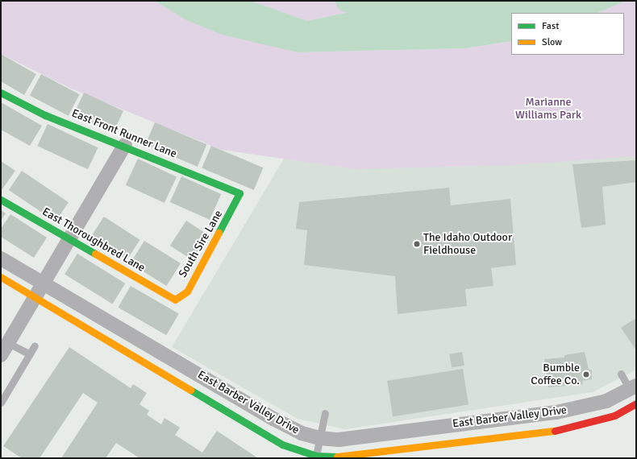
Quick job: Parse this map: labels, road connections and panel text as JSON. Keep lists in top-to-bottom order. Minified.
{"streets":{"street":["East Front Runner Lane","East Thoroughbred Lane","South Sire Lane","East Barber Valley Drive"]},"crossings":[["East Front Runner Lane","South Sire Lane"],["East Thoroughbred Lane","South Sire Lane"]],"parks":["Marianne Williams Park"],"places":["The Idaho Outdoor Fieldhouse","Bumble Coffee Co."],"legend":["Fast","Slow"]}
